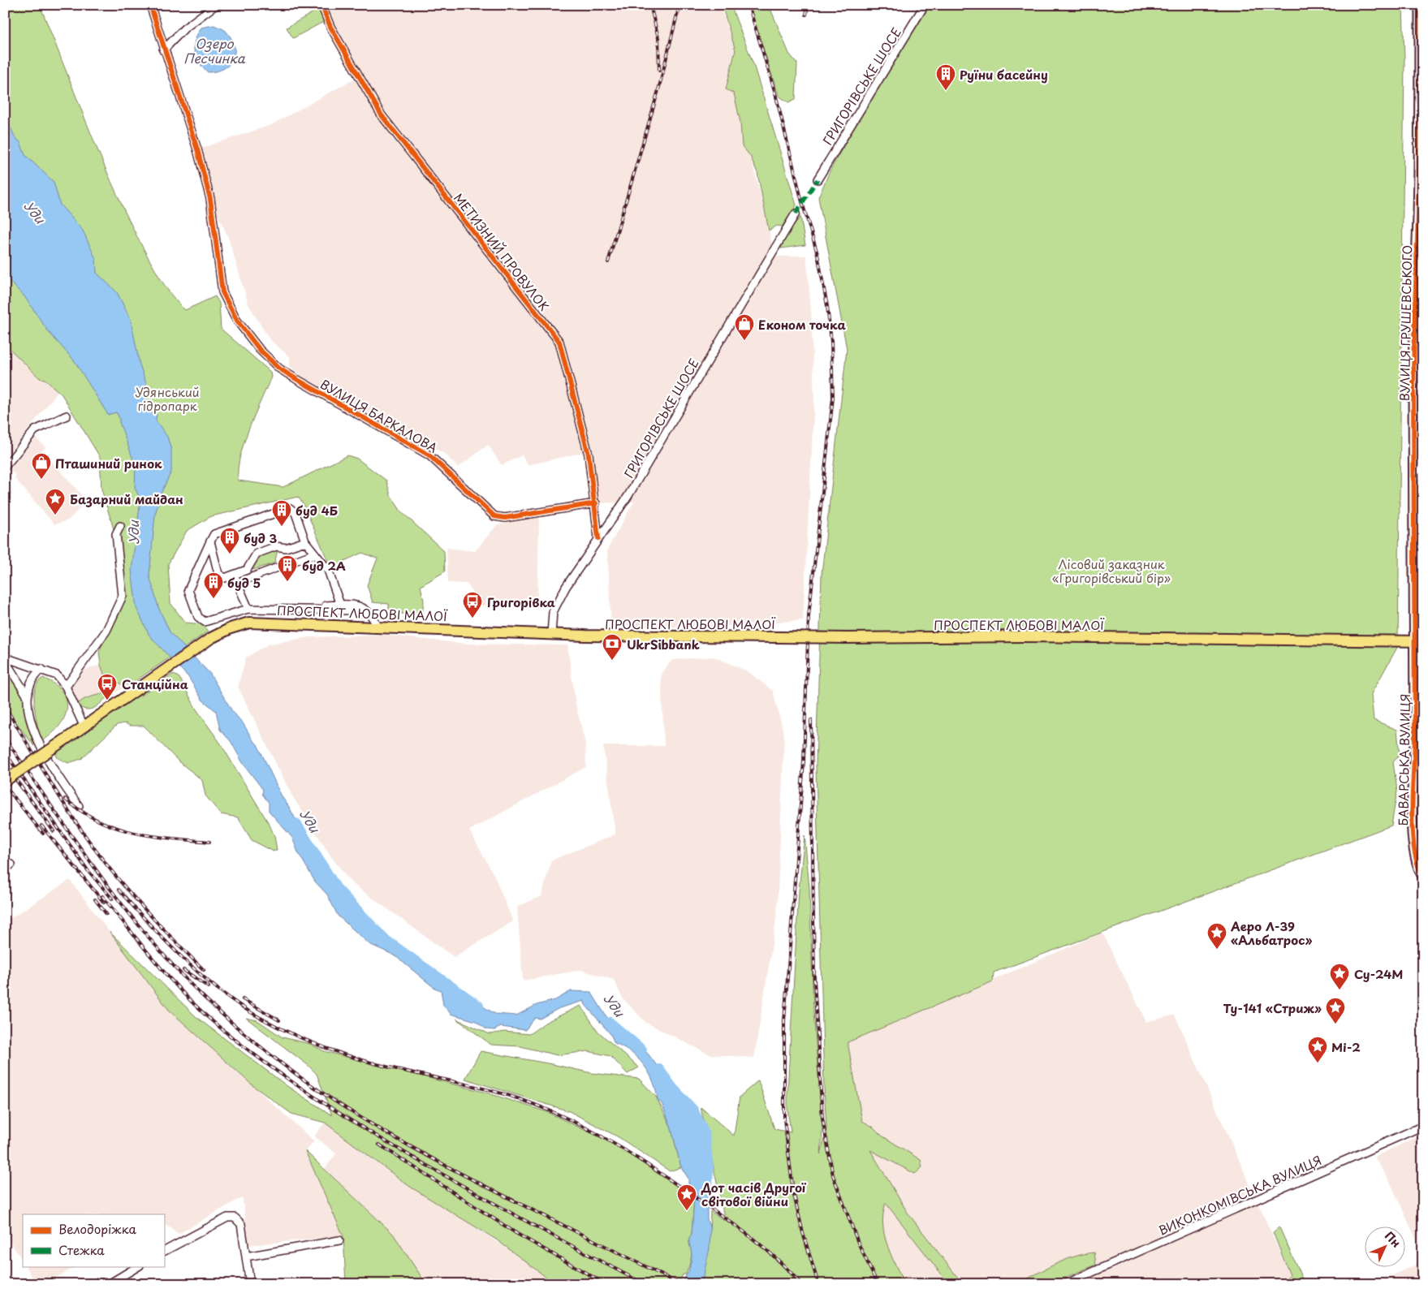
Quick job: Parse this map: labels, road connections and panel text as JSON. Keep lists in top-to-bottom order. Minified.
{"streets":{"main road":["ПРОСПЕКТ ЛЮБОВІ МАЛОЇ"],"street":["ГРИГОРІВСЬКЕ ШОСЕ","МЕТИЗНИЙ ПРОВУЛОК","ВУЛИЦЯ ГРУШЕВСЬКОГО","ВУЛИЦЯ БАРКАЛОВА","БАВАРСЬКА ВУЛИЦЯ","ВИКОНКОМІВСЬКА ВУЛИЦЯ"]},"crossings":[["ГРИГОРІВСЬКЕ ШОСЕ","МЕТИЗНИЙ ПРОВУЛОК"],["ГРИГОРІВСЬКЕ ШОСЕ","ПРОСПЕКТ ЛЮБОВІ МАЛОЇ"],["МЕТИЗНИЙ ПРОВУЛОК","ВУЛИЦЯ БАРКАЛОВА"],["ВУЛИЦЯ ГРУШЕВСЬКОГО","ПРОСПЕКТ ЛЮБОВІ МАЛОЇ"],["ВУЛИЦЯ ГРУШЕВСЬКОГО","БАВАРСЬКА ВУЛИЦЯ"],["ПРОСПЕКТ ЛЮБОВІ МАЛОЇ","БАВАРСЬКА ВУЛИЦЯ"]],"water":["Озеро Песчинка","Уди"],"parks":["Удянський гідропарк","Лісовий заказник «Григорівський бір»"],"places":{"building":["Руїни басейну","буд 4Б","буд 3","буд 2А","буд 5"],"shop":["Економ точка","Пташиний ринок"],"place":["Базарний майдан","Аеро Л-39 «Альбатрос»","Су-24М","Ту-141 «Стриж»","Мі-2","Дот часів Другої світової війни"],"bus stop":["Григорівка","Станційна"],"bank":["UkrSibbank"]},"legend":["Велодоріжка","Стежка"],"north":"top right"}
